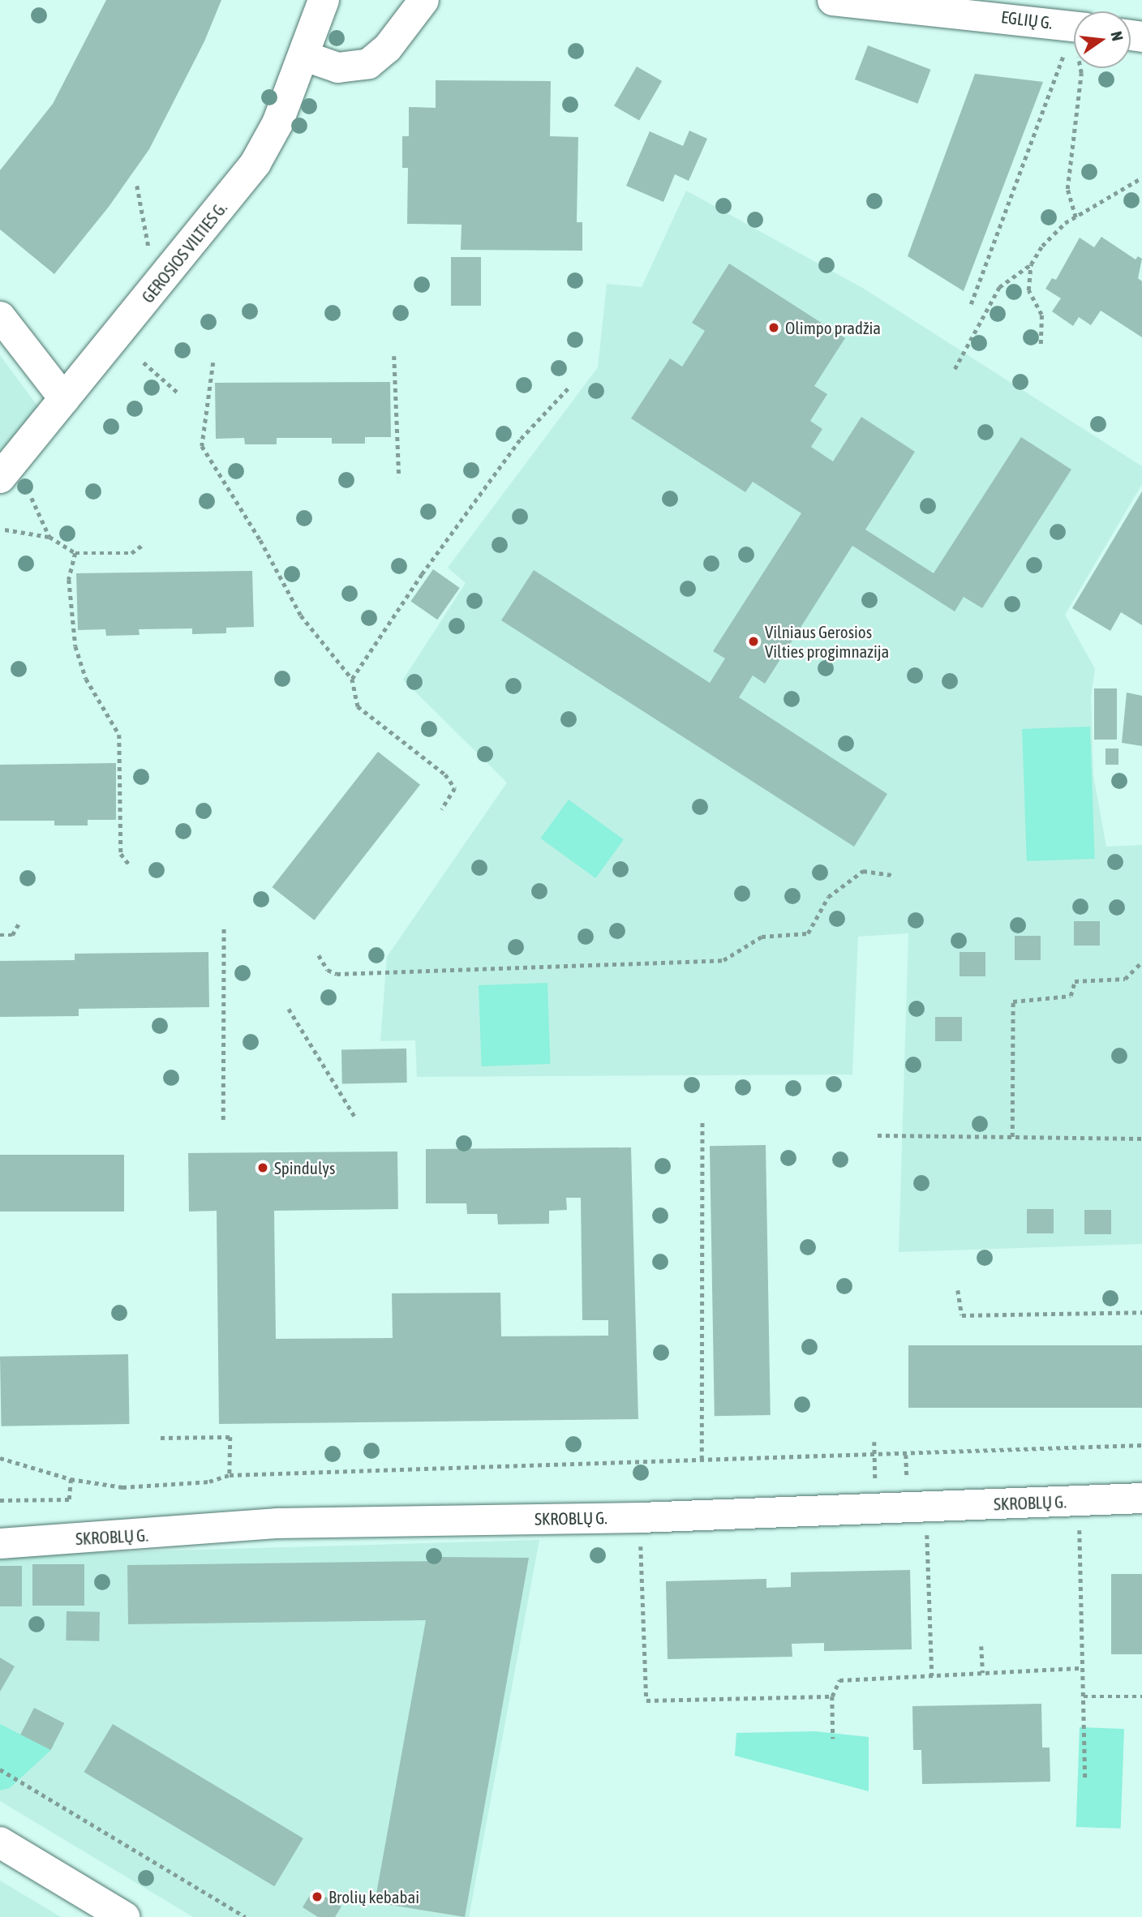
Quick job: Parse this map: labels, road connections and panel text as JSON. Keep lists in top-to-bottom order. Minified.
{"streets":{"main road":["GEROSIOS VILTIES G."],"street":["EGLIŲ G.","SKROBLŲ G."]},"places":["Olimpo pradžia","Vilniaus Gerosios Vilties progimnazija","Spindulys","Brolių kebabai"],"north":"right"}
